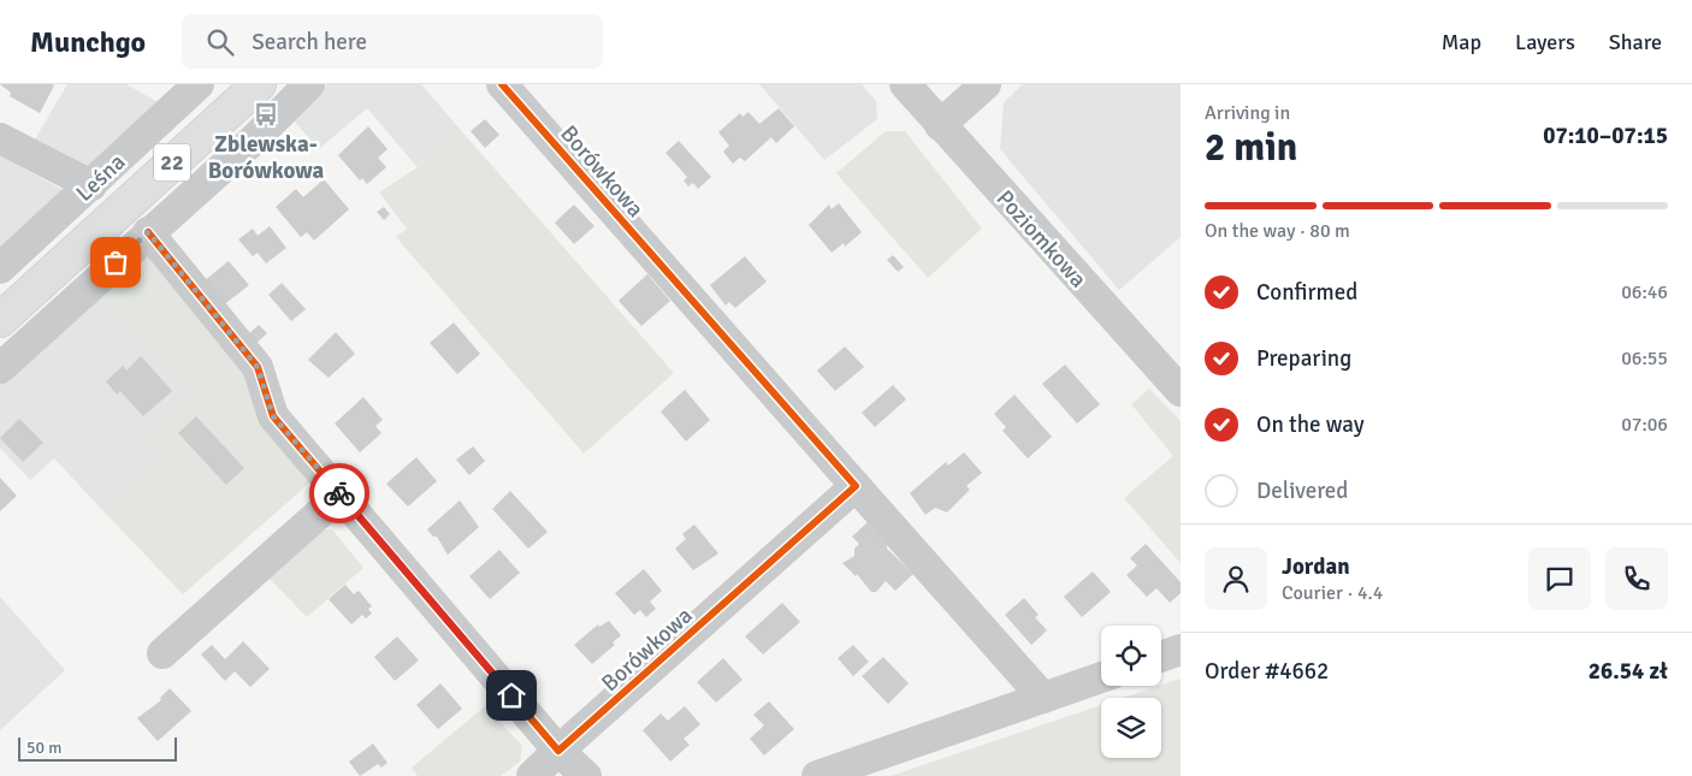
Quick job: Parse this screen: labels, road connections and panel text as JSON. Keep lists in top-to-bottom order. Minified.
{"streets":{"main road":["22"],"street":["Borówkowa","Leśna","Poziomkowa"]},"places":{"bus stop":["Zblewska- Borówkowa"]},"scale_bar":"50 m","page":{"header":"Munchgo","search":"Search here","nav":["Map","Layers","Share"],"heading":["2 min","Arriving in","07:10–07:15"],"panel":["Jordan","Courier · 4.4","Order #4662","26.54 zł"],"bar":"On the way · 80 m","list":[["Confirmed","06:46"],["Preparing","06:55"],["On the way","07:06"],"Delivered"],"scale":"50 m"}}
